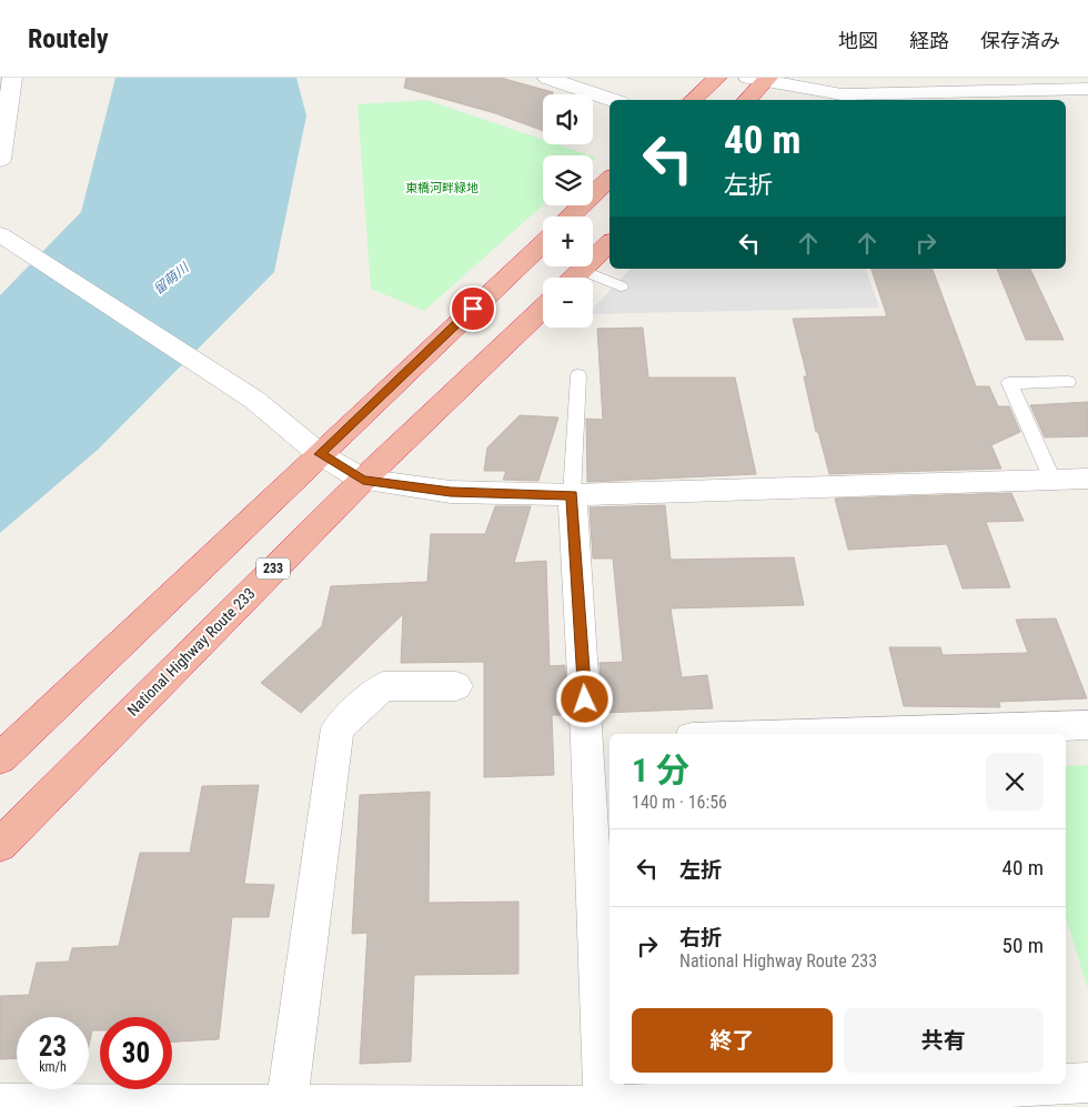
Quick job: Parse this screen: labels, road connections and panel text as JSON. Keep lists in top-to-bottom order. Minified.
{"streets":{"highway":["233","National Highway Route 233"]},"water":["留萌川"],"parks":["東橋河畔緑地"],"page":{"header":"Routely","nav":["地図","経路","保存済み"],"map_buttons":["+","−"],"turn":["40 m","左折"],"heading":["1 分","140 m · 16:56"],"list":[{"name":"左折","value":"40 m"},{"name":"右折","note":"National Highway Route 233","value":"50 m"}],"buttons":["終了","共有"],"speed":"23 km/h","limit":"30"}}
